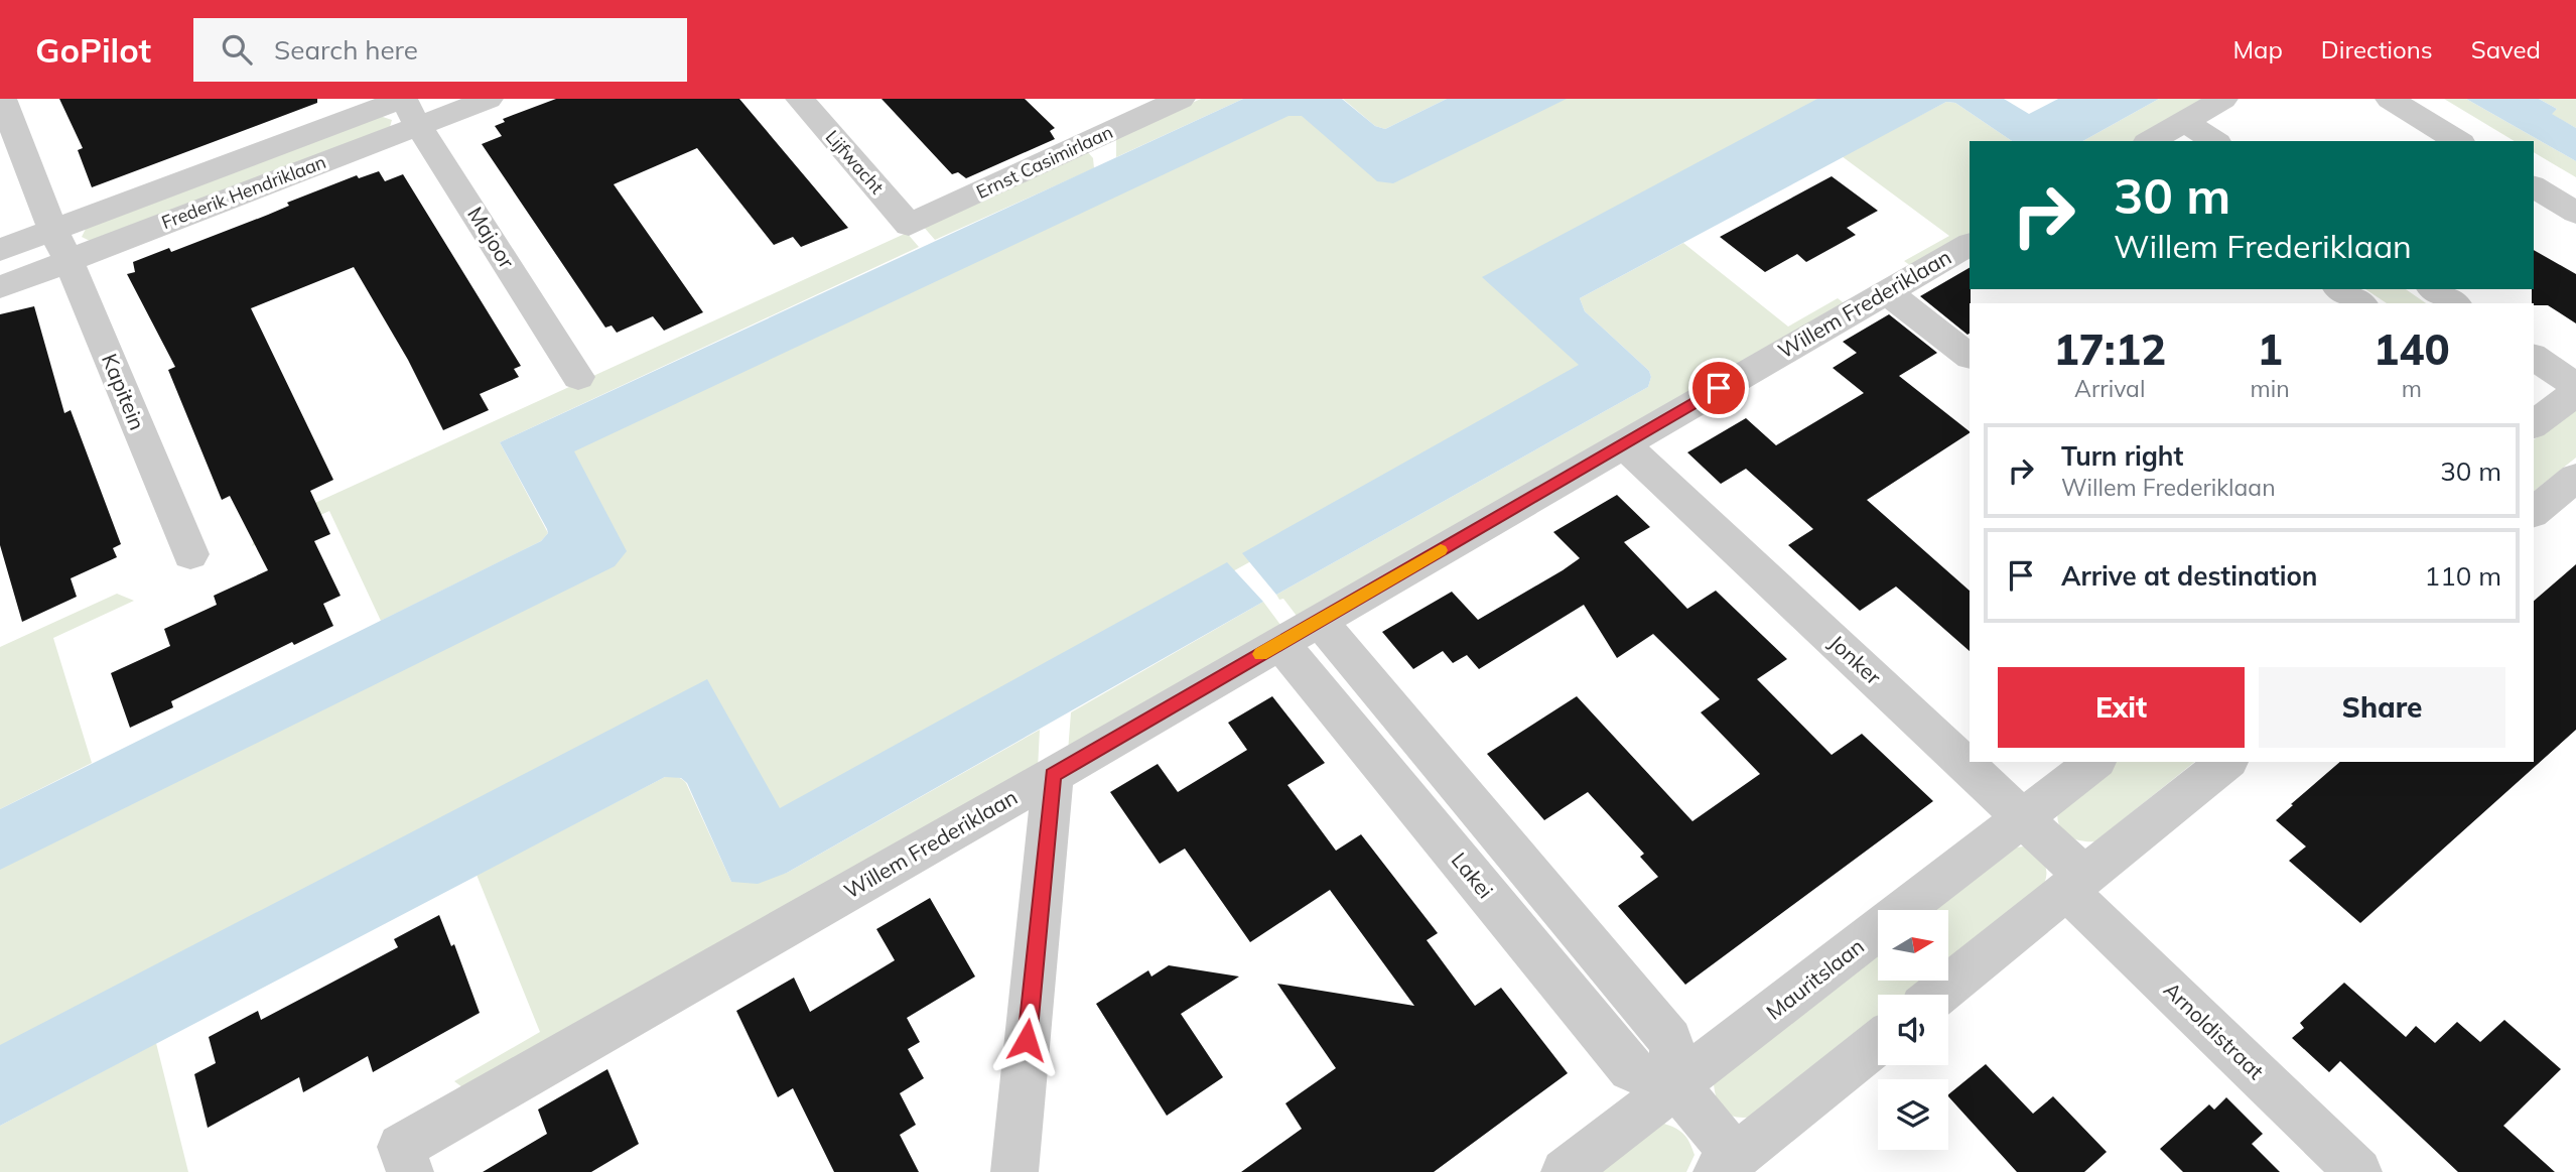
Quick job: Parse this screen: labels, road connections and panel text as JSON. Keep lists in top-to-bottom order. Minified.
{"streets":{"street":["Lijfwacht","Ernst Casimirlaan","Frederik Hendriklaan","Majoor","Willem Frederiklaan","Kapitein","Jonker","Lakei","Mauritslaan","Arnoldistraat"]},"crossings":[["Lijfwacht","Ernst Casimirlaan"],["Frederik Hendriklaan","Majoor"],["Frederik Hendriklaan","Kapitein"],["Willem Frederiklaan","Jonker"],["Willem Frederiklaan","Lakei"],["Jonker","Mauritslaan"],["Jonker","Arnoldistraat"],["Lakei","Mauritslaan"]],"north":"right","page":{"header":"GoPilot","search":"Search here","nav":["Map","Directions","Saved"],"turn":["30 m","Willem Frederiklaan"],"eta":["17:12","Arrival","1","min","140","m"],"list":[{"name":"Turn right","note":"Willem Frederiklaan","value":"30 m"},{"name":"Arrive at destination","value":"110 m"}],"buttons":["Exit","Share"]}}
